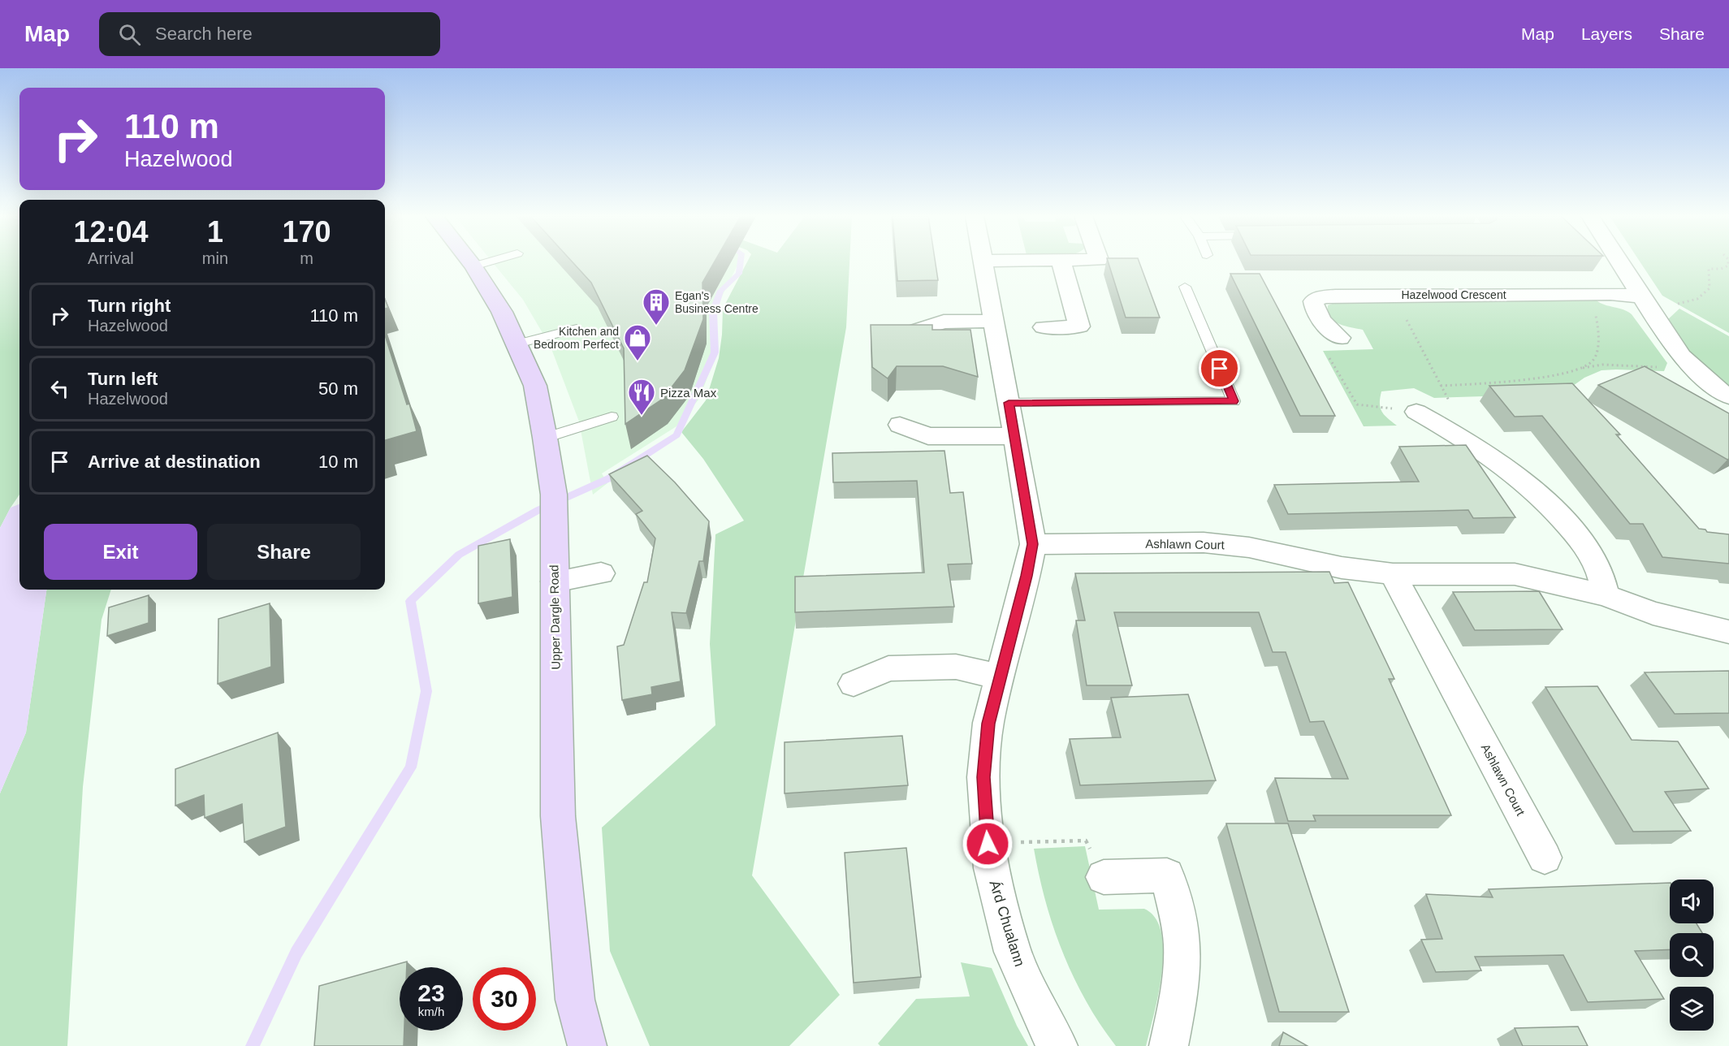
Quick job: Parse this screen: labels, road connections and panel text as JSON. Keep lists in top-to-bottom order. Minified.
{"streets":{"main road":["Upper Dargle Road"],"street":["Hazelwood Crescent","Ashlawn Court","Árd Chualann"]},"crossings":[["Ashlawn Court","Árd Chualann"]],"places":{"building":["Egan's Business Centre"],"shop":["Kitchen and Bedroom Perfect"],"restaurant":["Pizza Max"]},"page":{"header":"Map","search":"Search here","nav":["Map","Layers","Share"],"turn":["110 m","Hazelwood"],"eta":["12:04","Arrival","1","min","170","m"],"list":[{"name":"Turn right","note":"Hazelwood","value":"110 m"},{"name":"Turn left","note":"Hazelwood","value":"50 m"},{"name":"Arrive at destination","value":"10 m"}],"buttons":["Exit","Share"],"speed":"23 km/h","limit":"30"}}
